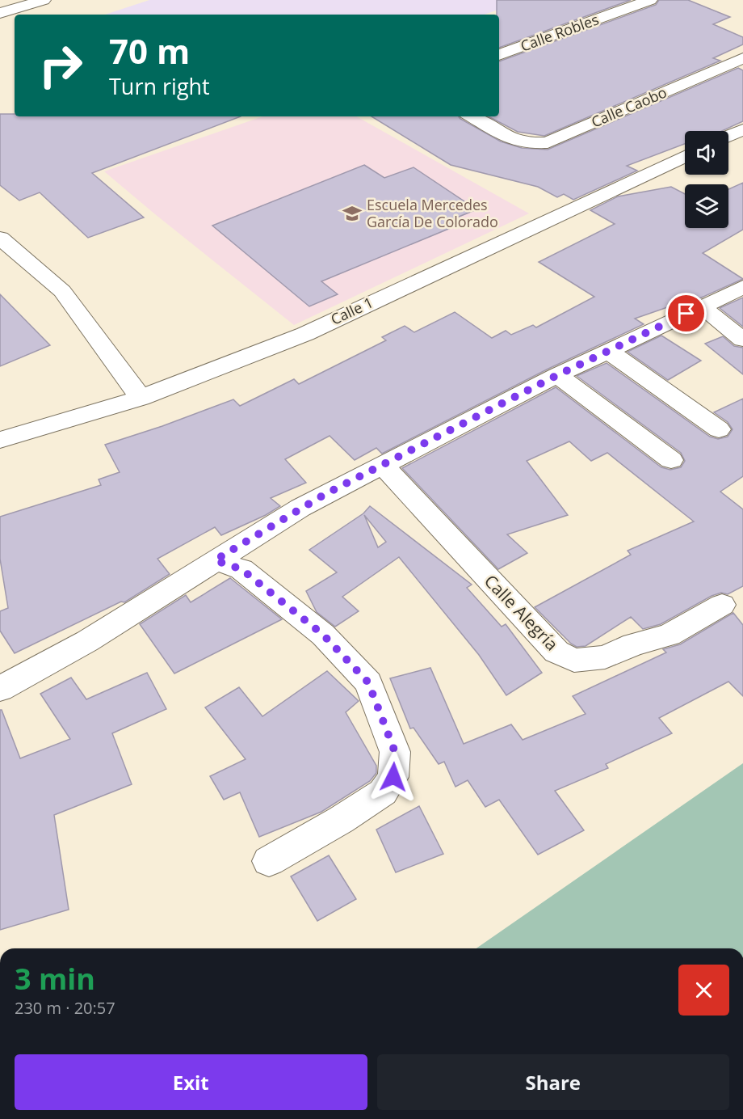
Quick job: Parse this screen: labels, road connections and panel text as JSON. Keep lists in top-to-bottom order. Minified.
{"streets":{"street":["Calle Robles","Calle Caobo","Calle 1","Calle Alegría"]},"places":{"school or university":["Escuela Mercedes García De Colorado"]},"page":{"turn":["70 m","Turn right"],"heading":["3 min","230 m · 20:57"],"buttons":["Exit","Share"]}}
